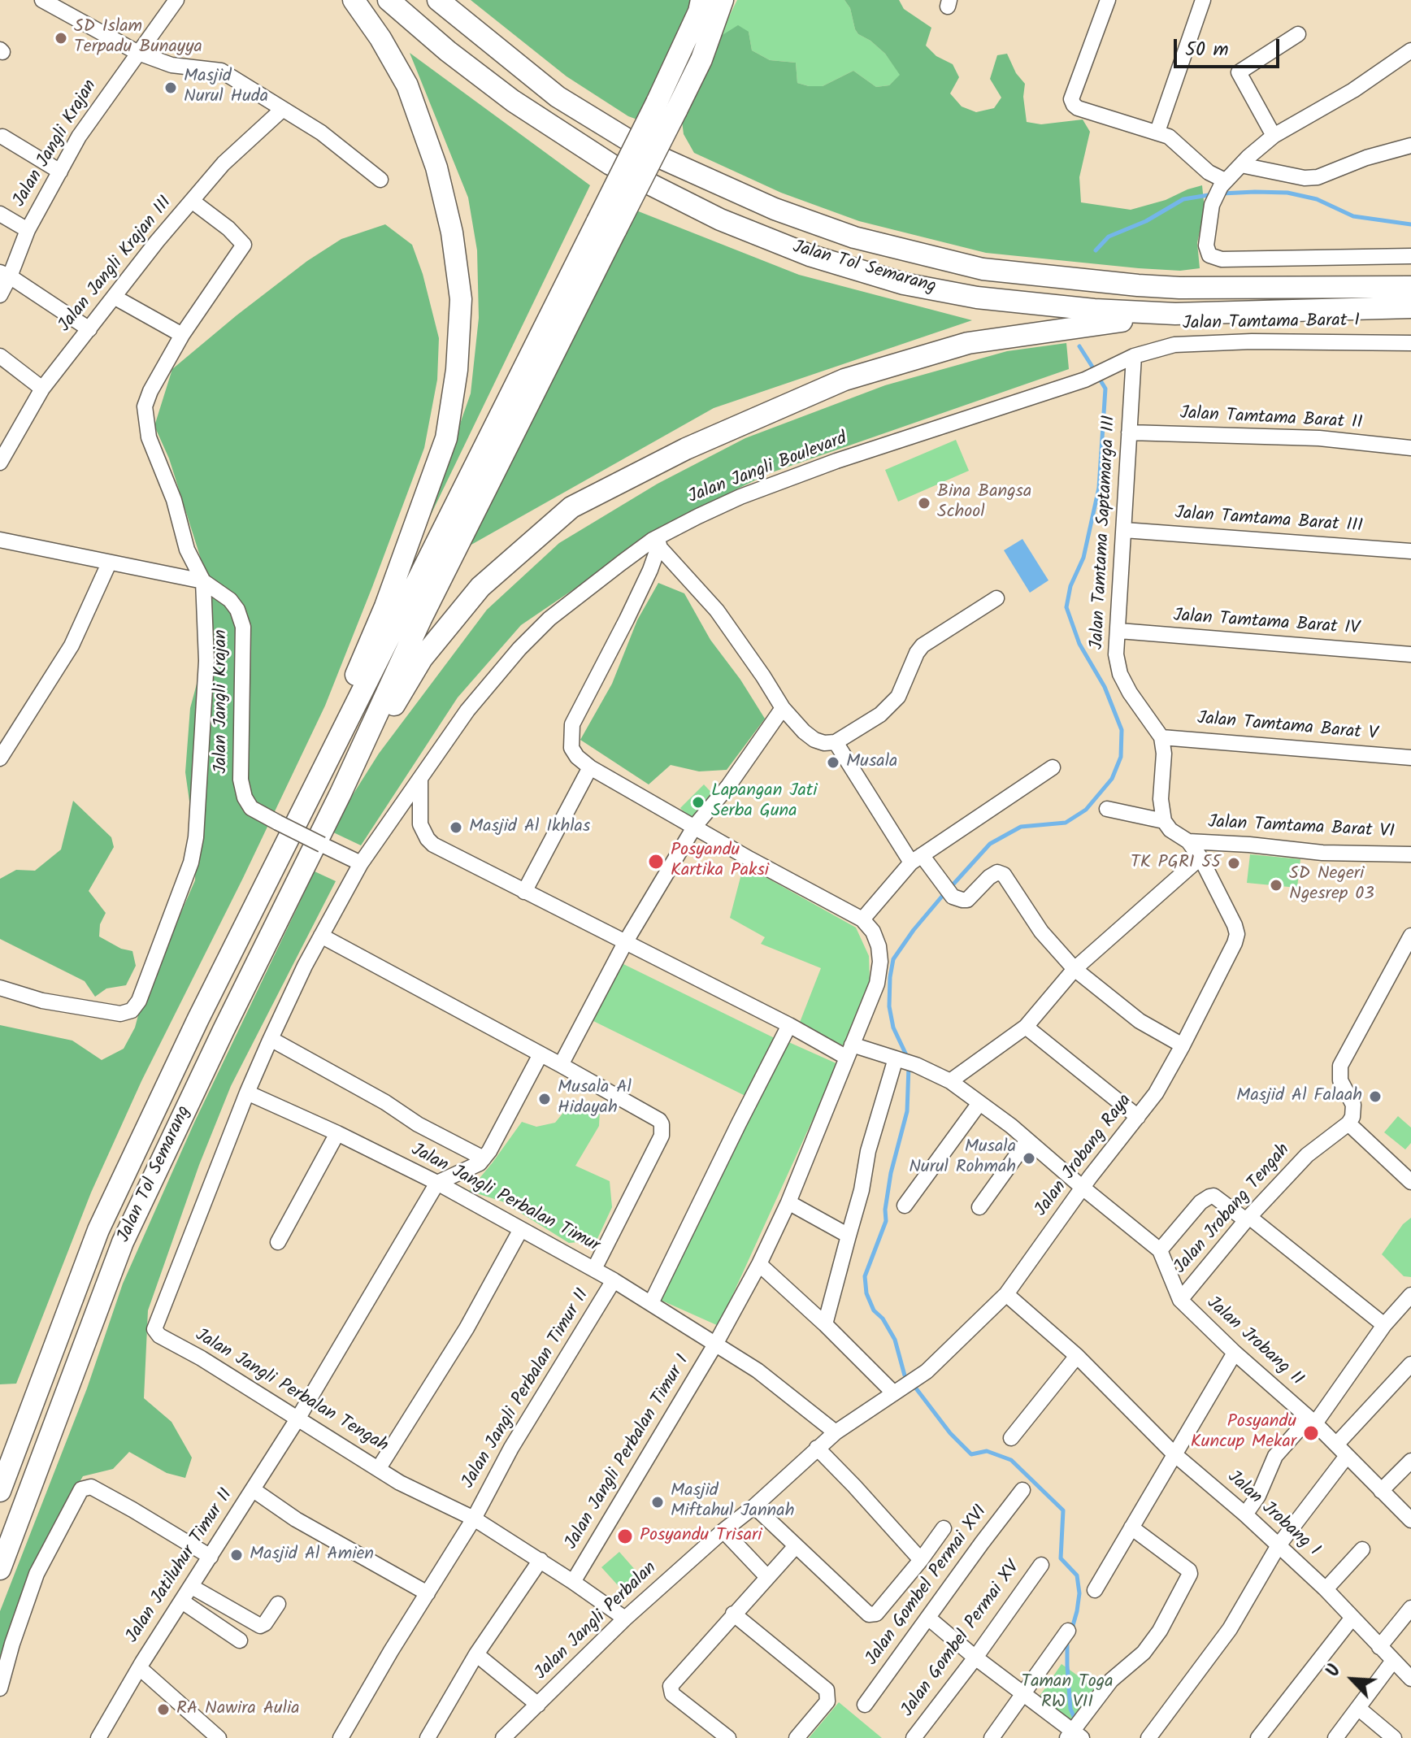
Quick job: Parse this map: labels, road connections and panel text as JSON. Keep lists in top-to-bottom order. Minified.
{"streets":{"highway":["Jalan Tol Semarang"],"street":["Jalan Jangli Krajan","Jalan Jangli Krajan III","Jalan Tamtama Barat I","Jalan Tamtama Barat II","Jalan Jangli Boulevard","Jalan Tamtama Barat III","Jalan Tamtama Saptamarga III","Jalan Tamtama Barat IV","Jalan Tamtama Barat V","Jalan Tamtama Barat VI","Jalan Jrobang Raya","Jalan Jangli Perbalan Timur","Jalan Jrobang Tengah","Jalan Jrobang II","Jalan Jangli Perbalan Timur II","Jalan Jangli Perbalan Tengah","Jalan Jangli Perbalan Timur I","Jalan Jrobang I","Jalan Jatiluhur Timur II","Jalan Gombel Permai XVI","Jalan Jangli Perbalan","Jalan Gombel Permai XV"]},"crossings":[["Jalan Jangli Krajan","Jalan Jangli Boulevard"],["Jalan Tamtama Barat I","Jalan Jangli Boulevard"],["Jalan Tamtama Barat I","Jalan Tamtama Saptamarga III"],["Jalan Tamtama Barat II","Jalan Tamtama Saptamarga III"],["Jalan Jangli Boulevard","Jalan Tamtama Saptamarga III"],["Jalan Jangli Boulevard","Jalan Jangli Perbalan Timur"],["Jalan Jangli Boulevard","Jalan Jrobang II"],["Jalan Jangli Boulevard","Jalan Jangli Perbalan Tengah"],["Jalan Tamtama Barat III","Jalan Tamtama Saptamarga III"],["Jalan Tamtama Saptamarga III","Jalan Tamtama Barat IV"],["Jalan Tamtama Saptamarga III","Jalan Tamtama Barat V"],["Jalan Tamtama Barat VI","Jalan Jrobang Raya"],["Jalan Jrobang Raya","Jalan Jangli Perbalan Timur"],["Jalan Jrobang Raya","Jalan Jrobang II"],["Jalan Jrobang Raya","Jalan Jrobang I"],["Jalan Jrobang Raya","Jalan Jangli Perbalan"],["Jalan Jangli Perbalan Timur","Jalan Jangli Perbalan Timur II"],["Jalan Jangli Perbalan Timur","Jalan Jangli Perbalan Tengah"],["Jalan Jangli Perbalan Timur","Jalan Jangli Perbalan Timur I"],["Jalan Jangli Perbalan Timur","Jalan Jatiluhur Timur II"],["Jalan Jangli Perbalan Timur","Jalan Jangli Perbalan"],["Jalan Jrobang Tengah","Jalan Jrobang II"],["Jalan Jrobang II","Jalan Jangli Perbalan Timur I"],["Jalan Jangli Perbalan Timur II","Jalan Jangli Perbalan Tengah"],["Jalan Jangli Perbalan Tengah","Jalan Jangli Perbalan Timur I"],["Jalan Jangli Perbalan Tengah","Jalan Jatiluhur Timur II"],["Jalan Jangli Perbalan Tengah","Jalan Jangli Perbalan"]],"parks":["Taman Toga RW VII"],"places":["SD Islam Terpadu Bunayya","Masjid Nurul Huda","Bina Bangsa School","Musala","Lapangan Jati Serba Guna","Masjid Al Ikhlas","Posyandu Kartika Paksi","TK PGRI 55","SD Negeri Ngesrep 03","Masjid Al Falaah","Musala Al Hidayah","Musala Nurul Rohmah","Posyandu Kuncup Mekar","Masjid Miftahul Jannah","Posyandu Trisari","Masjid Al Amien","RA Nawira Aulia"],"scale_bar":"50 m","north":"top left"}
